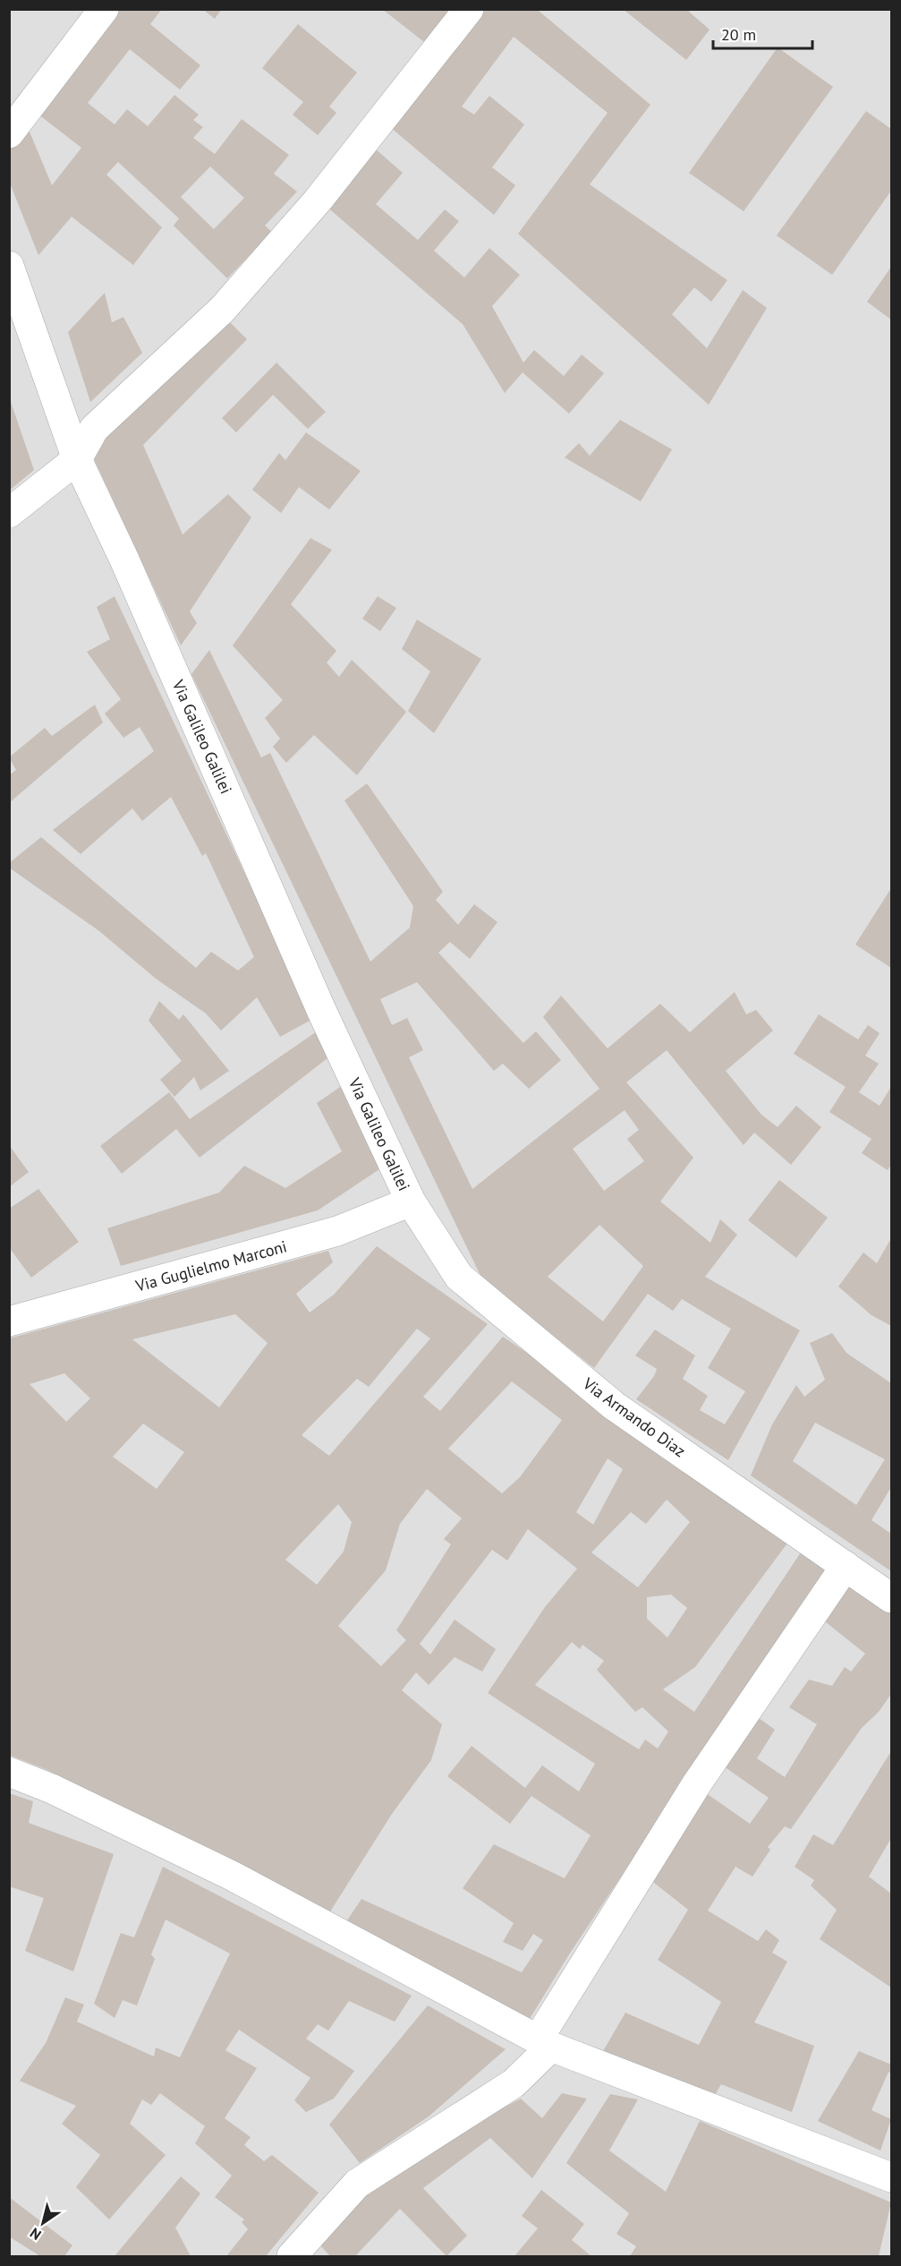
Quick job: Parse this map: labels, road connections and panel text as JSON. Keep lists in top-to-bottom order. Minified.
{"streets":{"street":["Via Galileo Galilei","Via Guglielmo Marconi","Via Armando Diaz"]},"crossings":[["Via Galileo Galilei","Via Guglielmo Marconi"],["Via Galileo Galilei","Via Armando Diaz"],["Via Guglielmo Marconi","Via Armando Diaz"]],"scale_bar":"20 m","north":"bottom left"}
